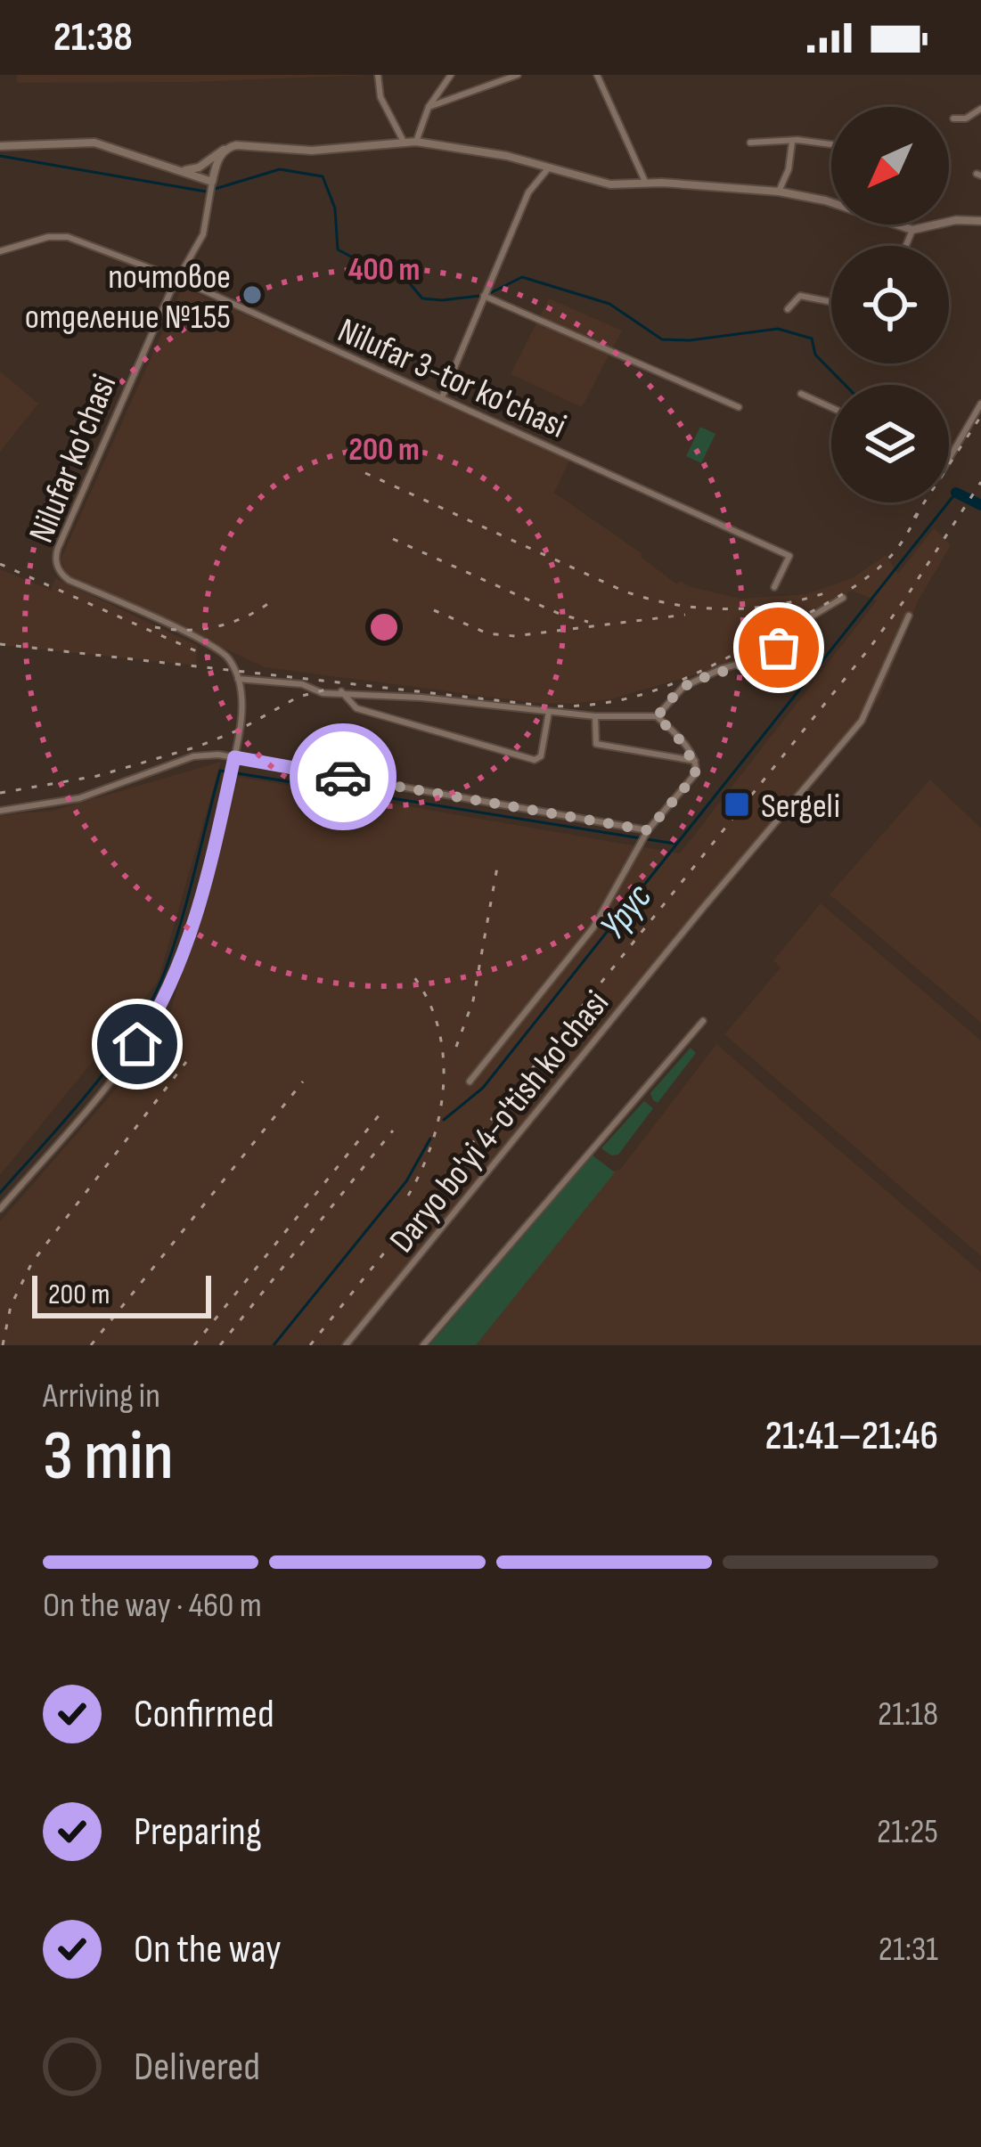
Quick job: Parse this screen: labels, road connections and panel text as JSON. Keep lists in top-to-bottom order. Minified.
{"streets":{"street":["Nilufar 3-tor ko'chasi","Nilufar ko'chasi","Daryo bo'yi 4-o'tish ko'chasi"]},"crossings":[["Nilufar 3-tor ko'chasi","Nilufar ko'chasi"]],"water":["Урус"],"places":{"other":["почтовое отделение №155"],"transit":["Sergeli"]},"scale_bar":"200 m","north":"bottom left","page":{"status":"21:38","scale":"200 m","heading":["3 min","Arriving in","21:41–21:46"],"bar":"On the way · 460 m","list":[["Confirmed","21:18"],["Preparing","21:25"],["On the way","21:31"],"Delivered"]},"rings":["400 m","200 m"]}
